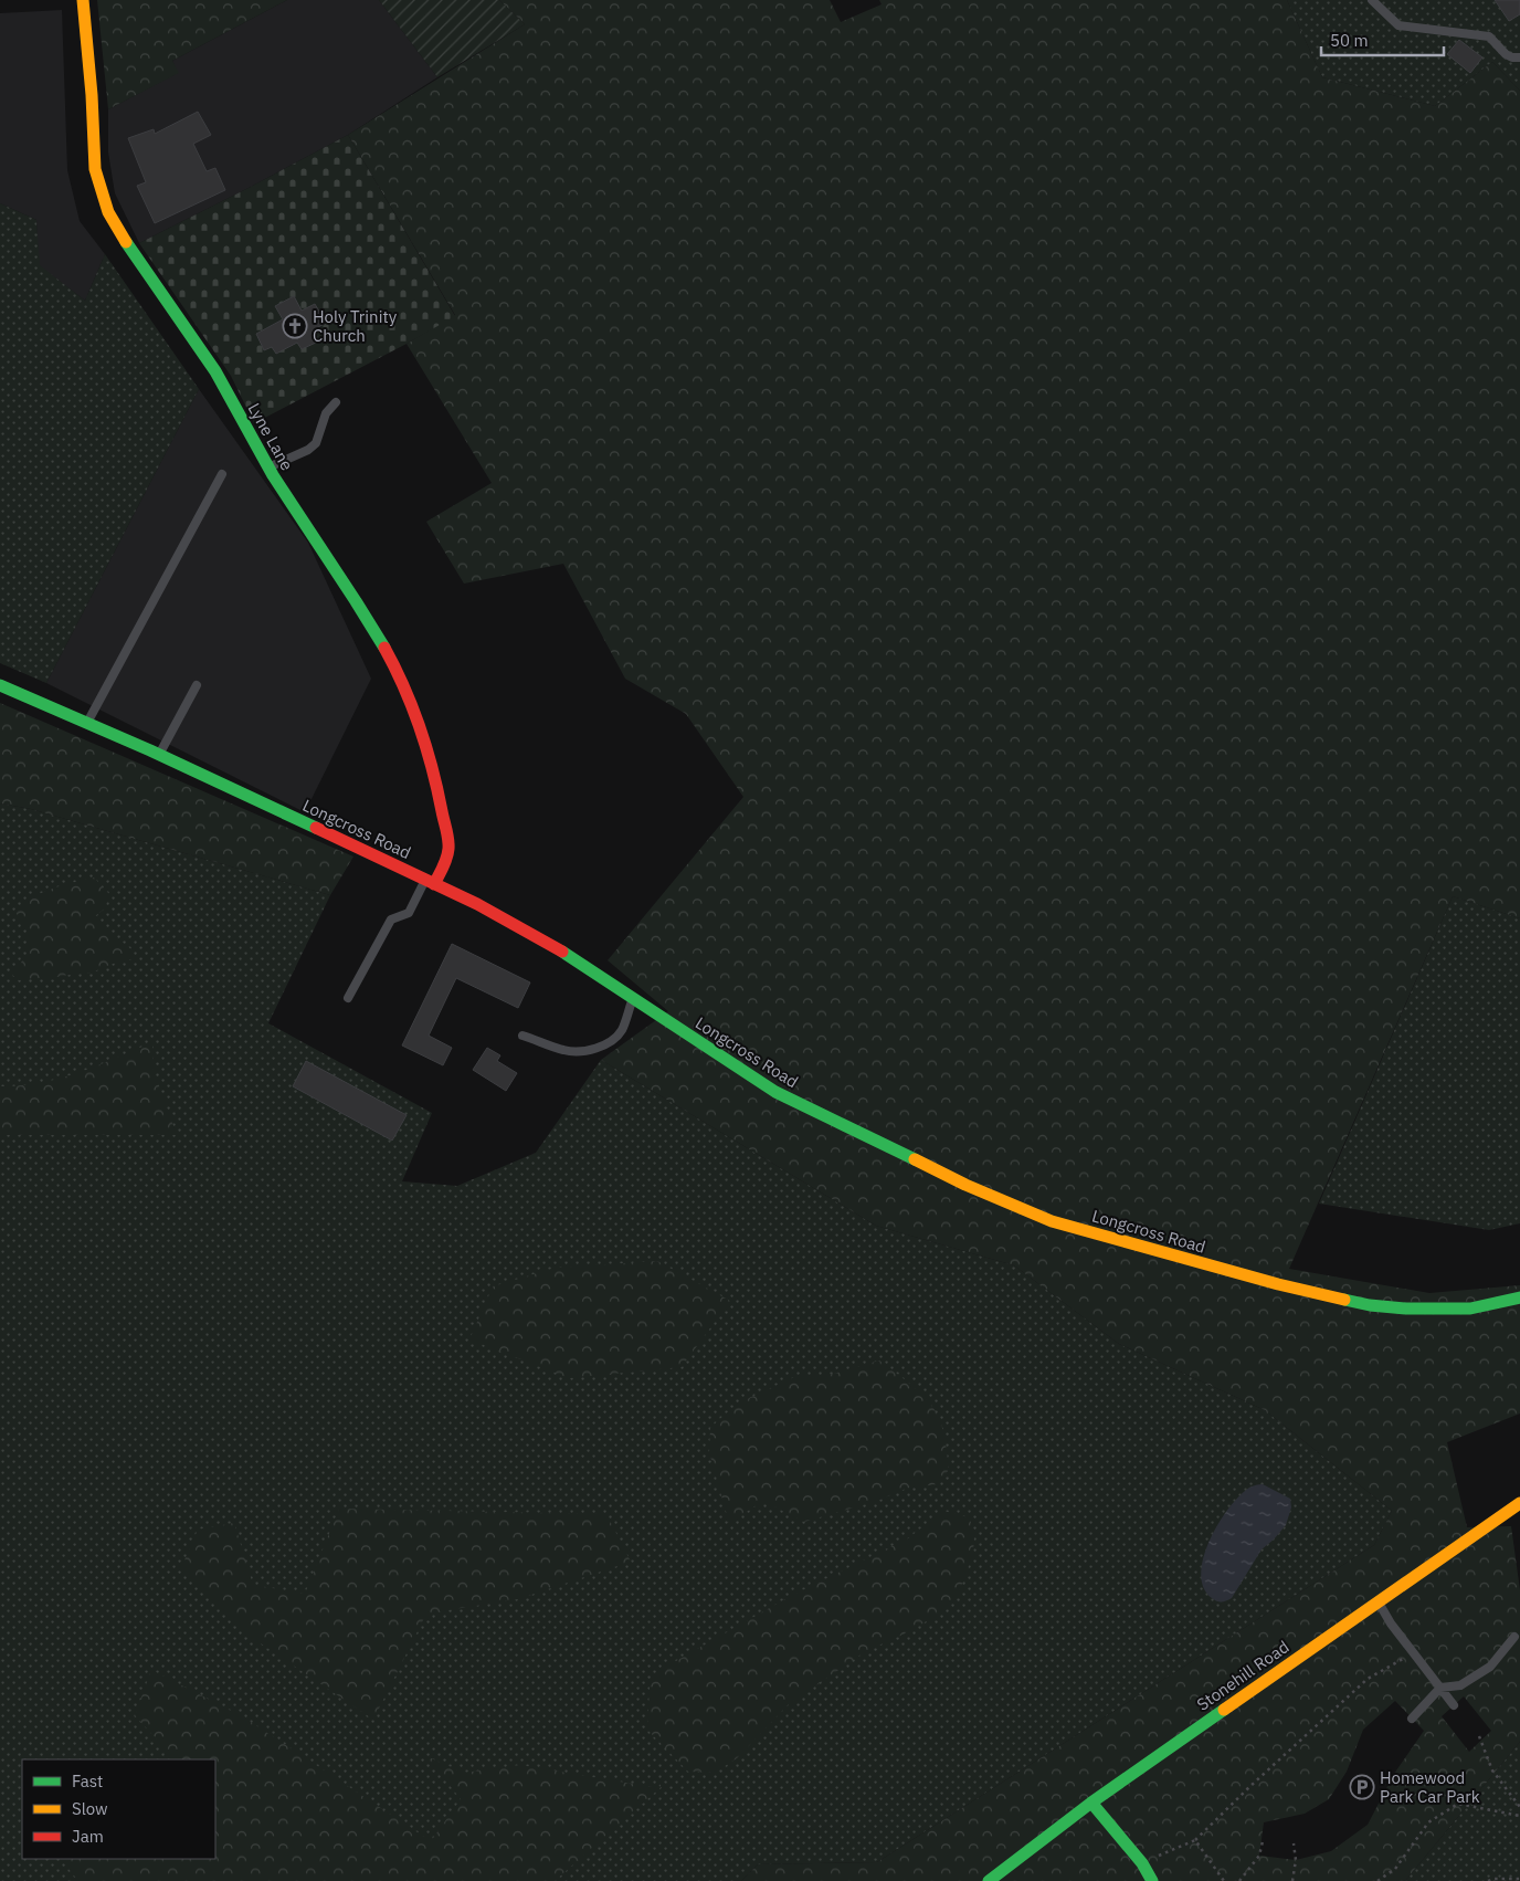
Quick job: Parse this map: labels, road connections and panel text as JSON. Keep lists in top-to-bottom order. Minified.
{"streets":{"street":["Lyne Lane","Longcross Road","Stonehill Road"]},"crossings":[["Lyne Lane","Longcross Road"]],"places":{"church":["Holy Trinity Church"],"parking":["Homewood Park Car Park"]},"legend":["Fast","Slow","Jam"],"scale_bar":"50 m"}
